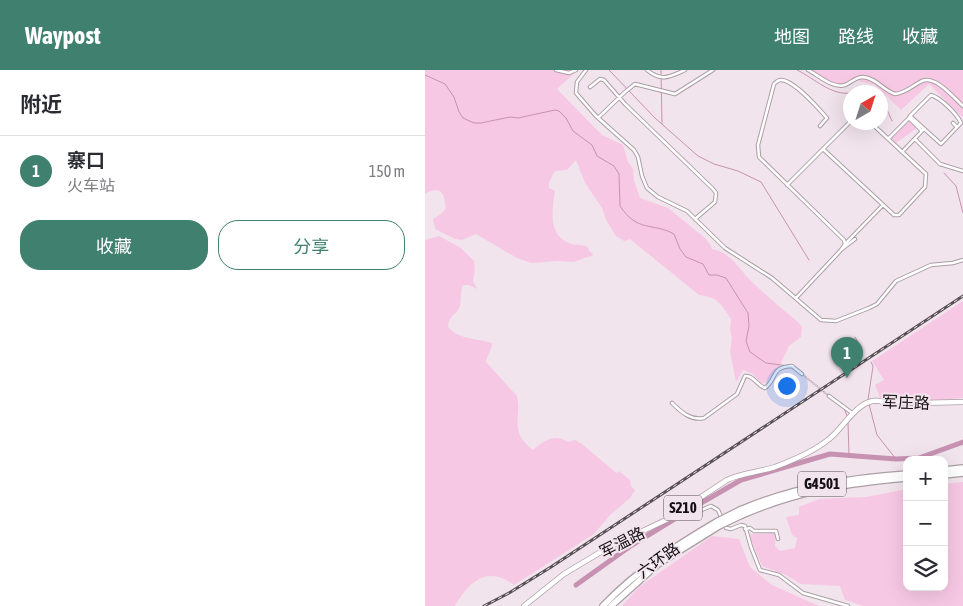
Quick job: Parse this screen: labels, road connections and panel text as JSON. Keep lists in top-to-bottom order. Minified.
{"streets":{"highway":["G4501","六环路"],"main road":["军庄路","S210","军温路"]},"crossings":[["军庄路","军温路"],["G4501","六环路"]],"north":"top right","page":{"header":"Waypost","nav":["地图","路线","收藏"],"heading":"附近","list":[{"mark":"1","name":"寨口","note":"火车站","value":"150 m"}],"buttons":["收藏","分享"],"pins":"1","map_buttons":["+","−"]}}
